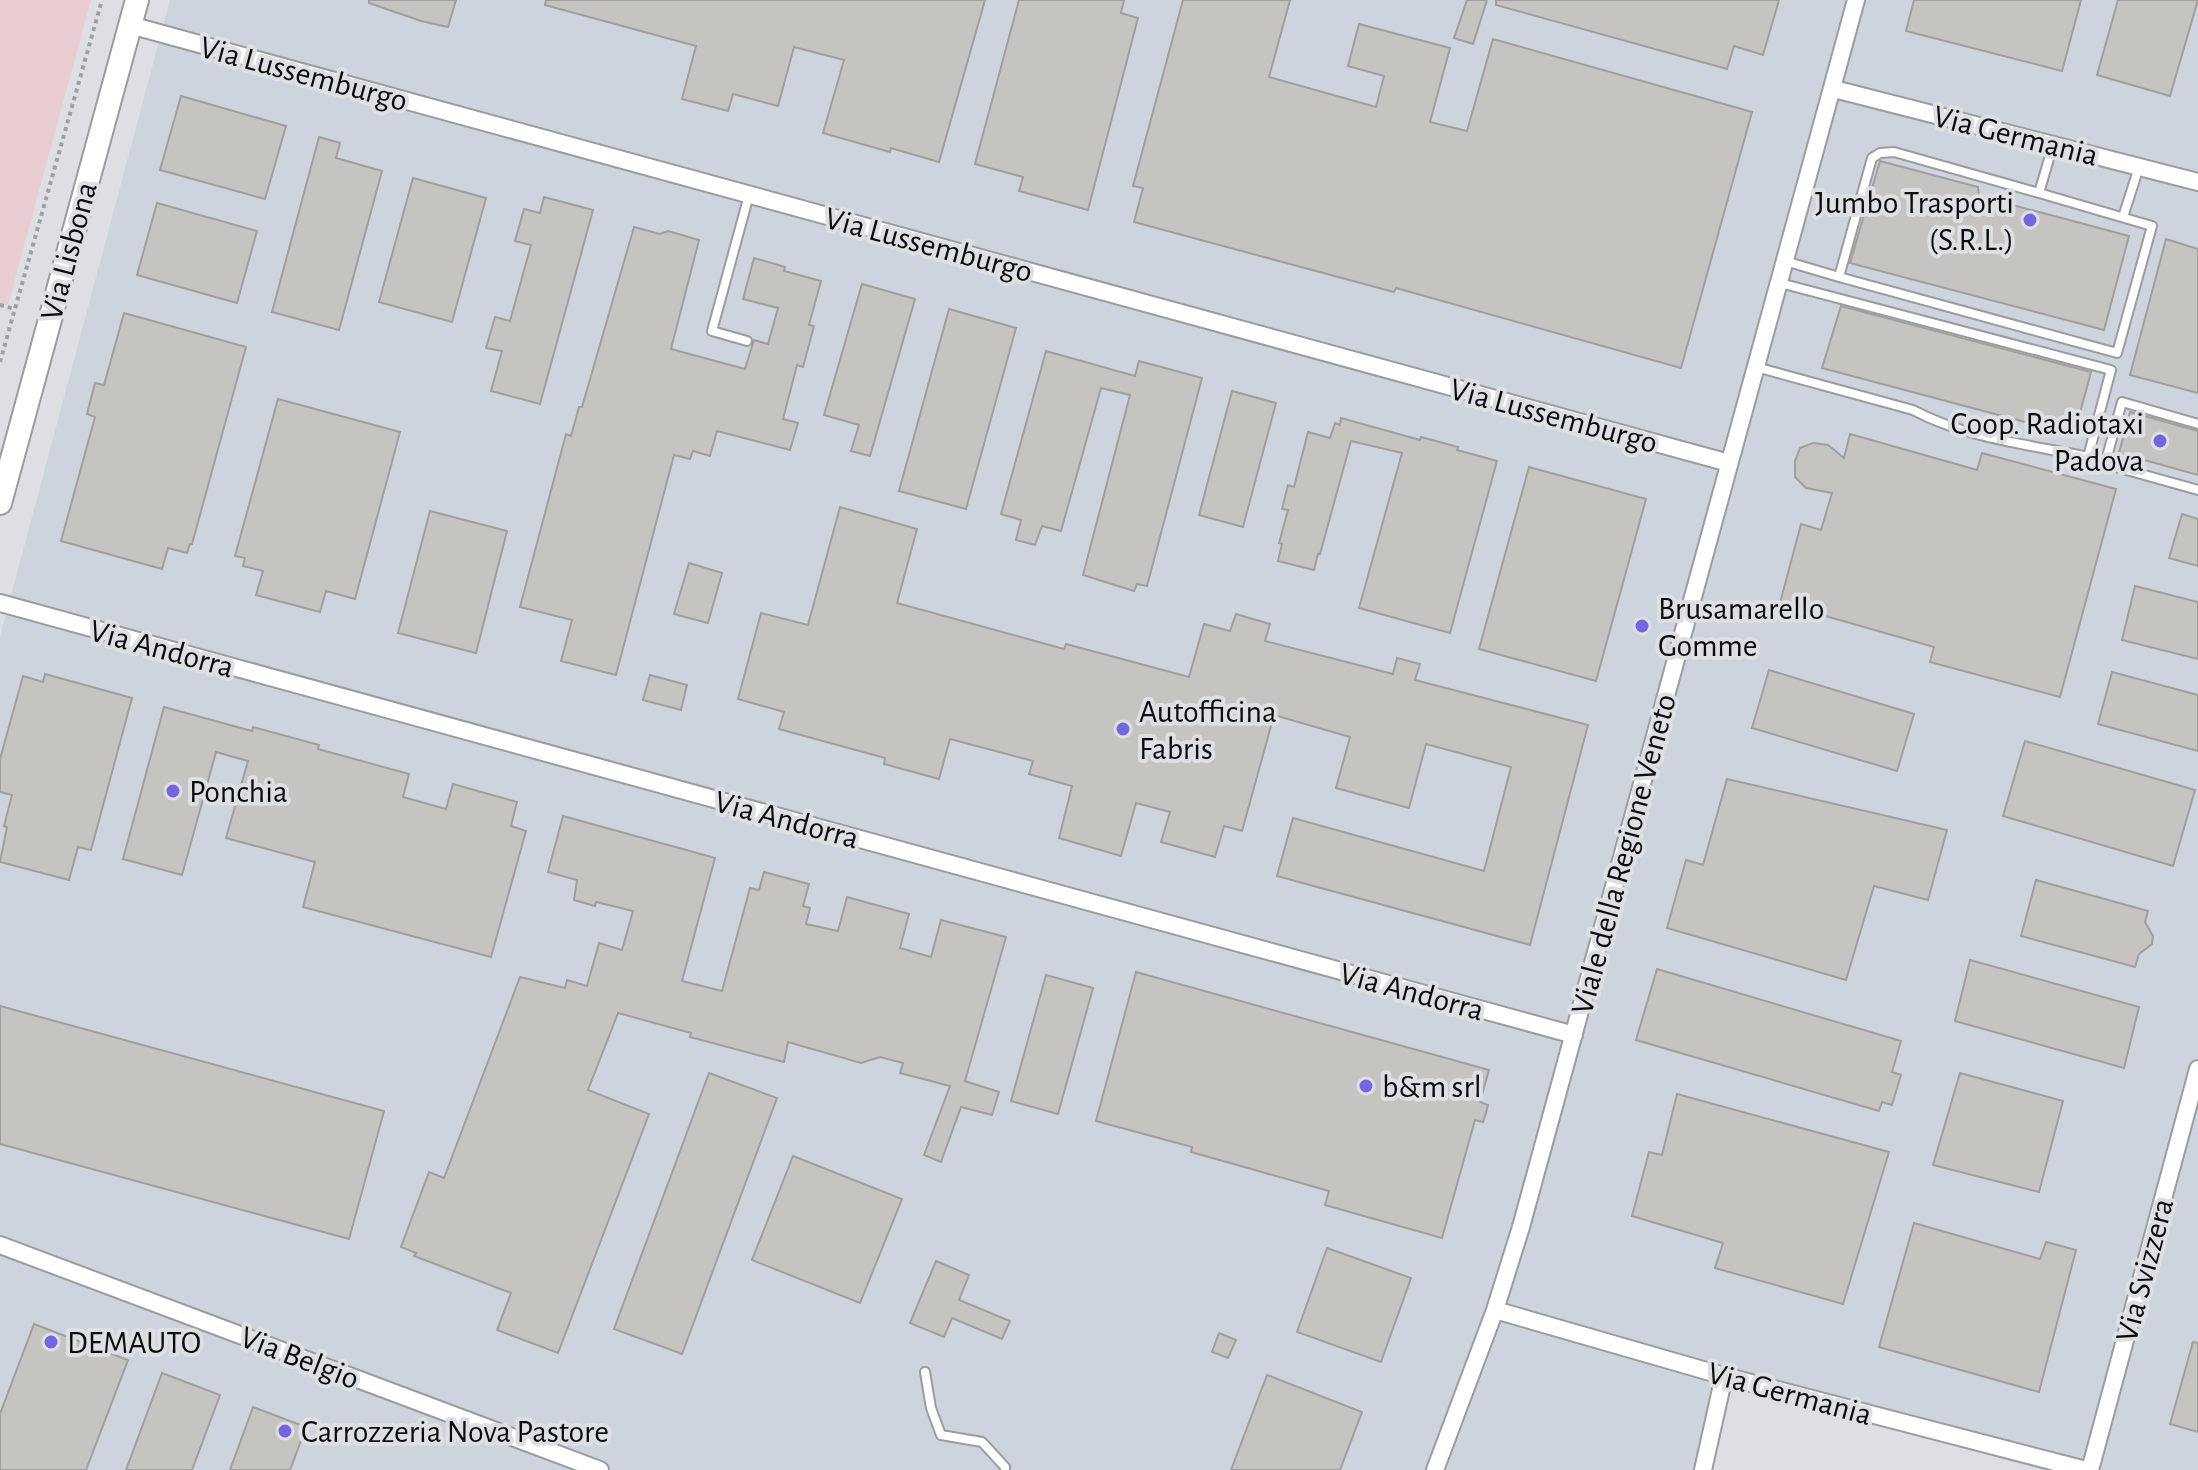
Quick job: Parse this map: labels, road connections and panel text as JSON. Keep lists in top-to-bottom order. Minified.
{"streets":{"street":["Via Lussemburgo","Via Germania","Via Lisbona","Via Andorra","Viale della Regione Veneto","Via Svizzera","Via Belgio"]},"crossings":[["Via Lussemburgo","Via Lisbona"],["Via Lussemburgo","Viale della Regione Veneto"],["Via Germania","Viale della Regione Veneto"],["Via Germania","Via Svizzera"],["Via Andorra","Viale della Regione Veneto"]],"places":["Jumbo Trasporti (S.R.L.)","Coop. Radiotaxi Padova","Brusamarello Gomme","Autofficina Fabris","Ponchia","b&m srl","DEMAUTO","Carrozzeria Nova Pastore"]}
